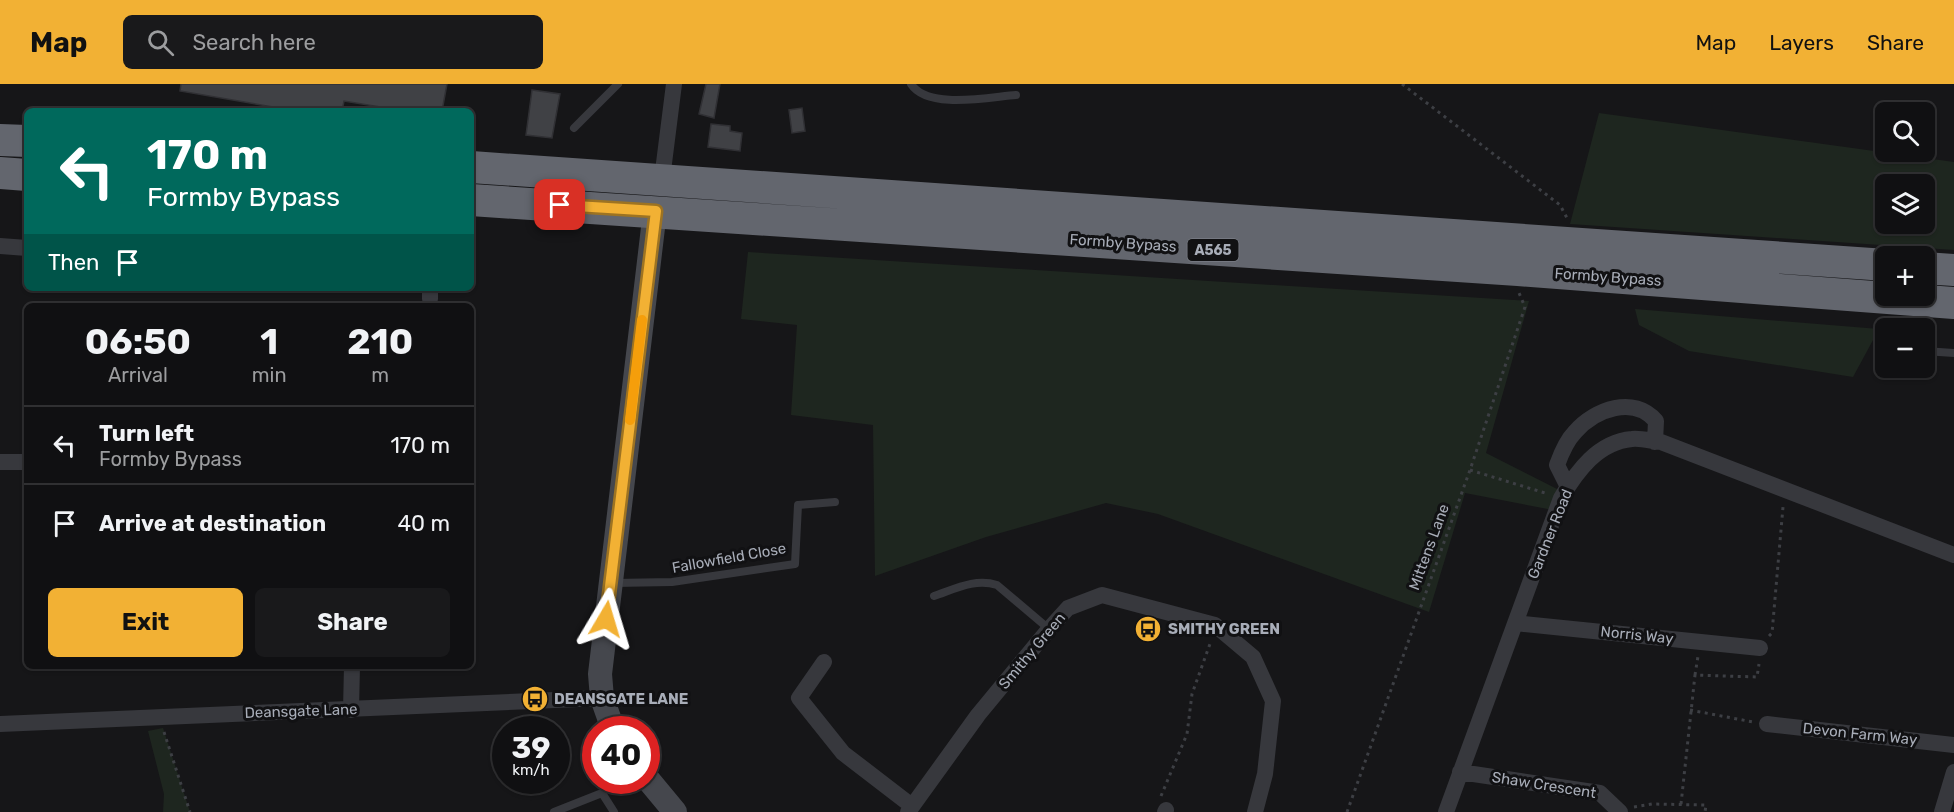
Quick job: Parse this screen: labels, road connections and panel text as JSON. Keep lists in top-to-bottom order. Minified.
{"streets":{"highway":["Formby Bypass","A565"],"street":["Gardner Road","Norris Way","Smithy Green","Deansgate Lane","Devon Farm Way","Shaw Crescent"],"lane":["Fallowfield Close"],"path":["Mittens Lane"]},"crossings":[["Gardner Road","Norris Way"],["Gardner Road","Shaw Crescent"]],"places":{"bus stop":["SMITHY GREEN","DEANSGATE LANE"]},"page":{"header":"Map","search":"Search here","nav":["Map","Layers","Share"],"map_buttons":["+","−"],"turn":["170 m","Formby Bypass"],"then":"Then","eta":["06:50","Arrival","1","min","210","m"],"list":[{"name":"Turn left","note":"Formby Bypass","value":"170 m"},{"name":"Arrive at destination","value":"40 m"}],"buttons":["Exit","Share"],"speed":"39 km/h","limit":"40"}}
